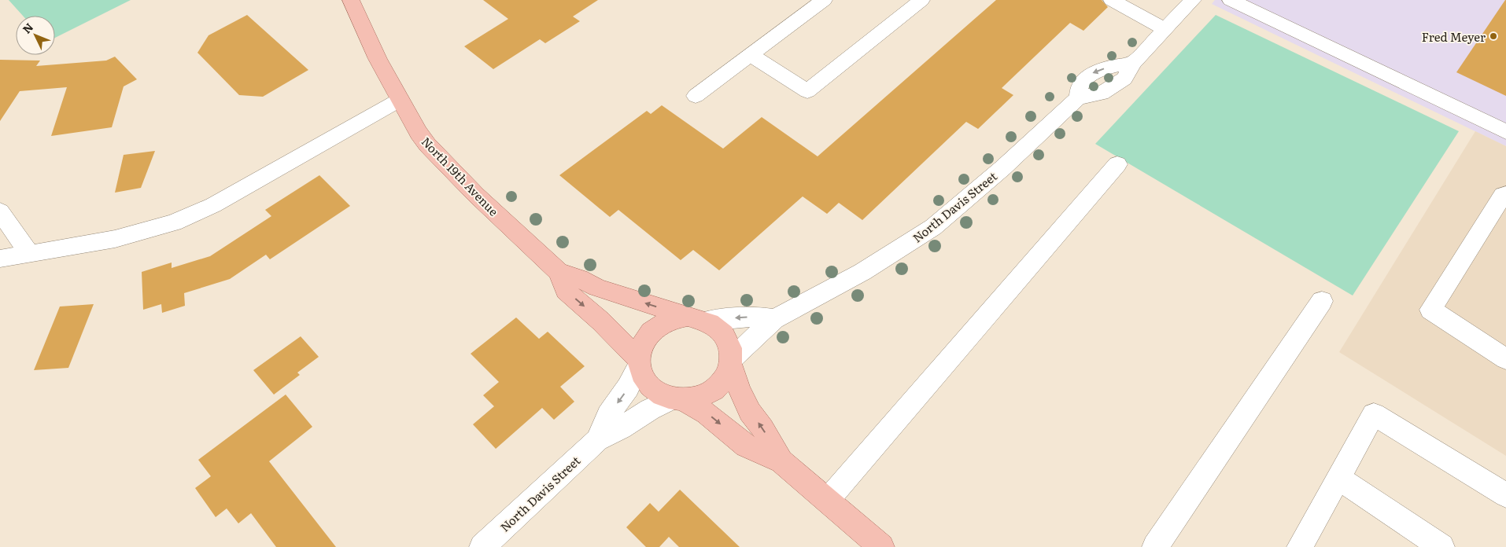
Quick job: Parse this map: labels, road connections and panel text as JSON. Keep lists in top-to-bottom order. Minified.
{"streets":{"main road":["North 19th Avenue"],"street":["North Davis Street"]},"crossings":[["North 19th Avenue","North Davis Street"]],"places":["Fred Meyer"],"north":"top left"}
